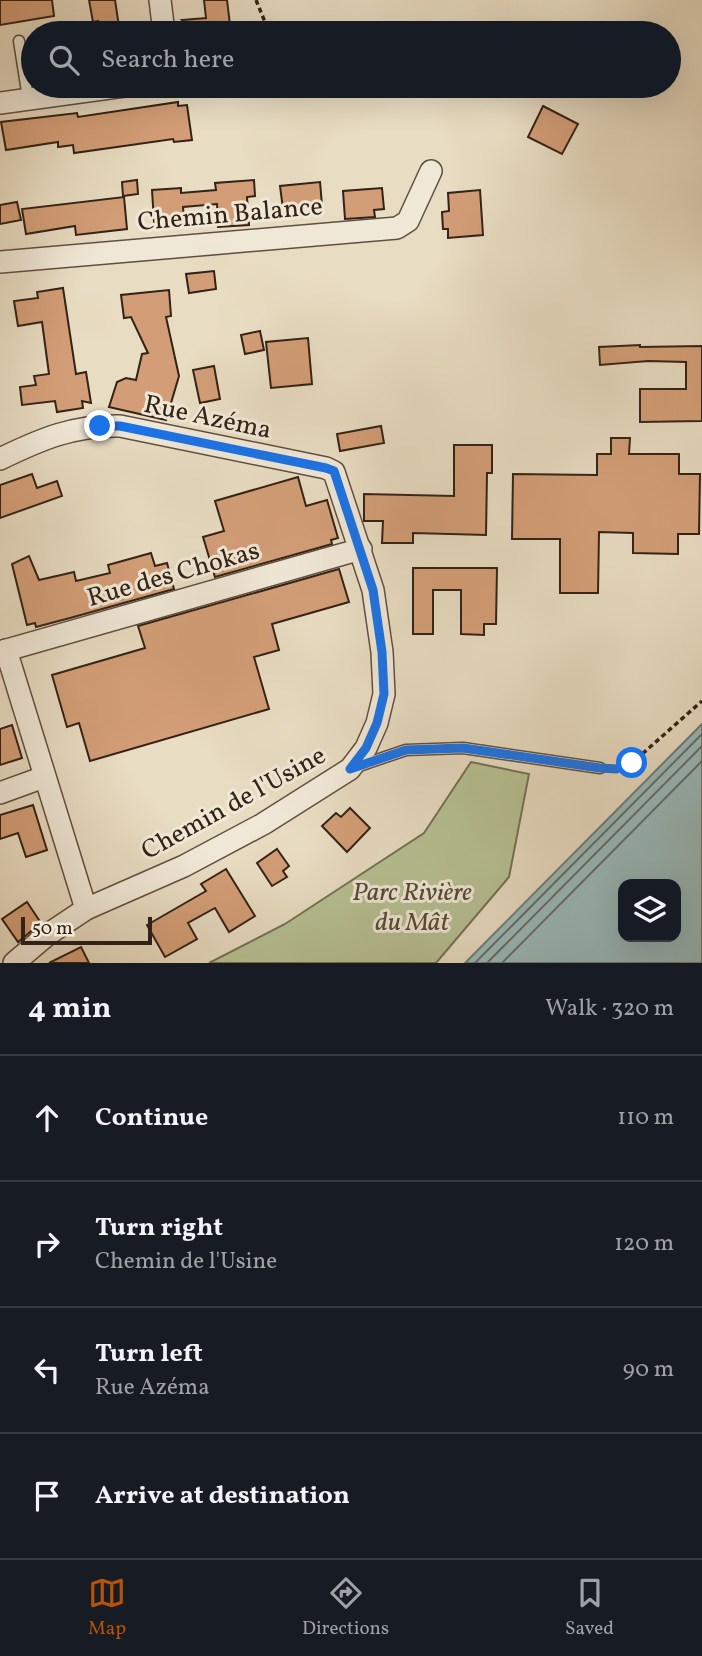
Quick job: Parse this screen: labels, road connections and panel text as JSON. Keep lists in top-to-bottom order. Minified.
{"streets":{"street":["Chemin Balance","Rue Azéma","Rue des Chokas","Chemin de l'Usine"]},"crossings":[["Rue Azéma","Chemin de l'Usine"],["Rue des Chokas","Chemin de l'Usine"]],"parks":["Parc Rivière du Mât"],"scale_bar":"50 m","page":{"search":"Search here","scale":"50 m","heading":["4 min","Walk · 320 m"],"list":[["Continue","110 m"],["Turn right","Chemin de l'Usine","120 m"],["Turn left","Rue Azéma","90 m"],"Arrive at destination"],"nav":["Map","Directions","Saved"]}}
